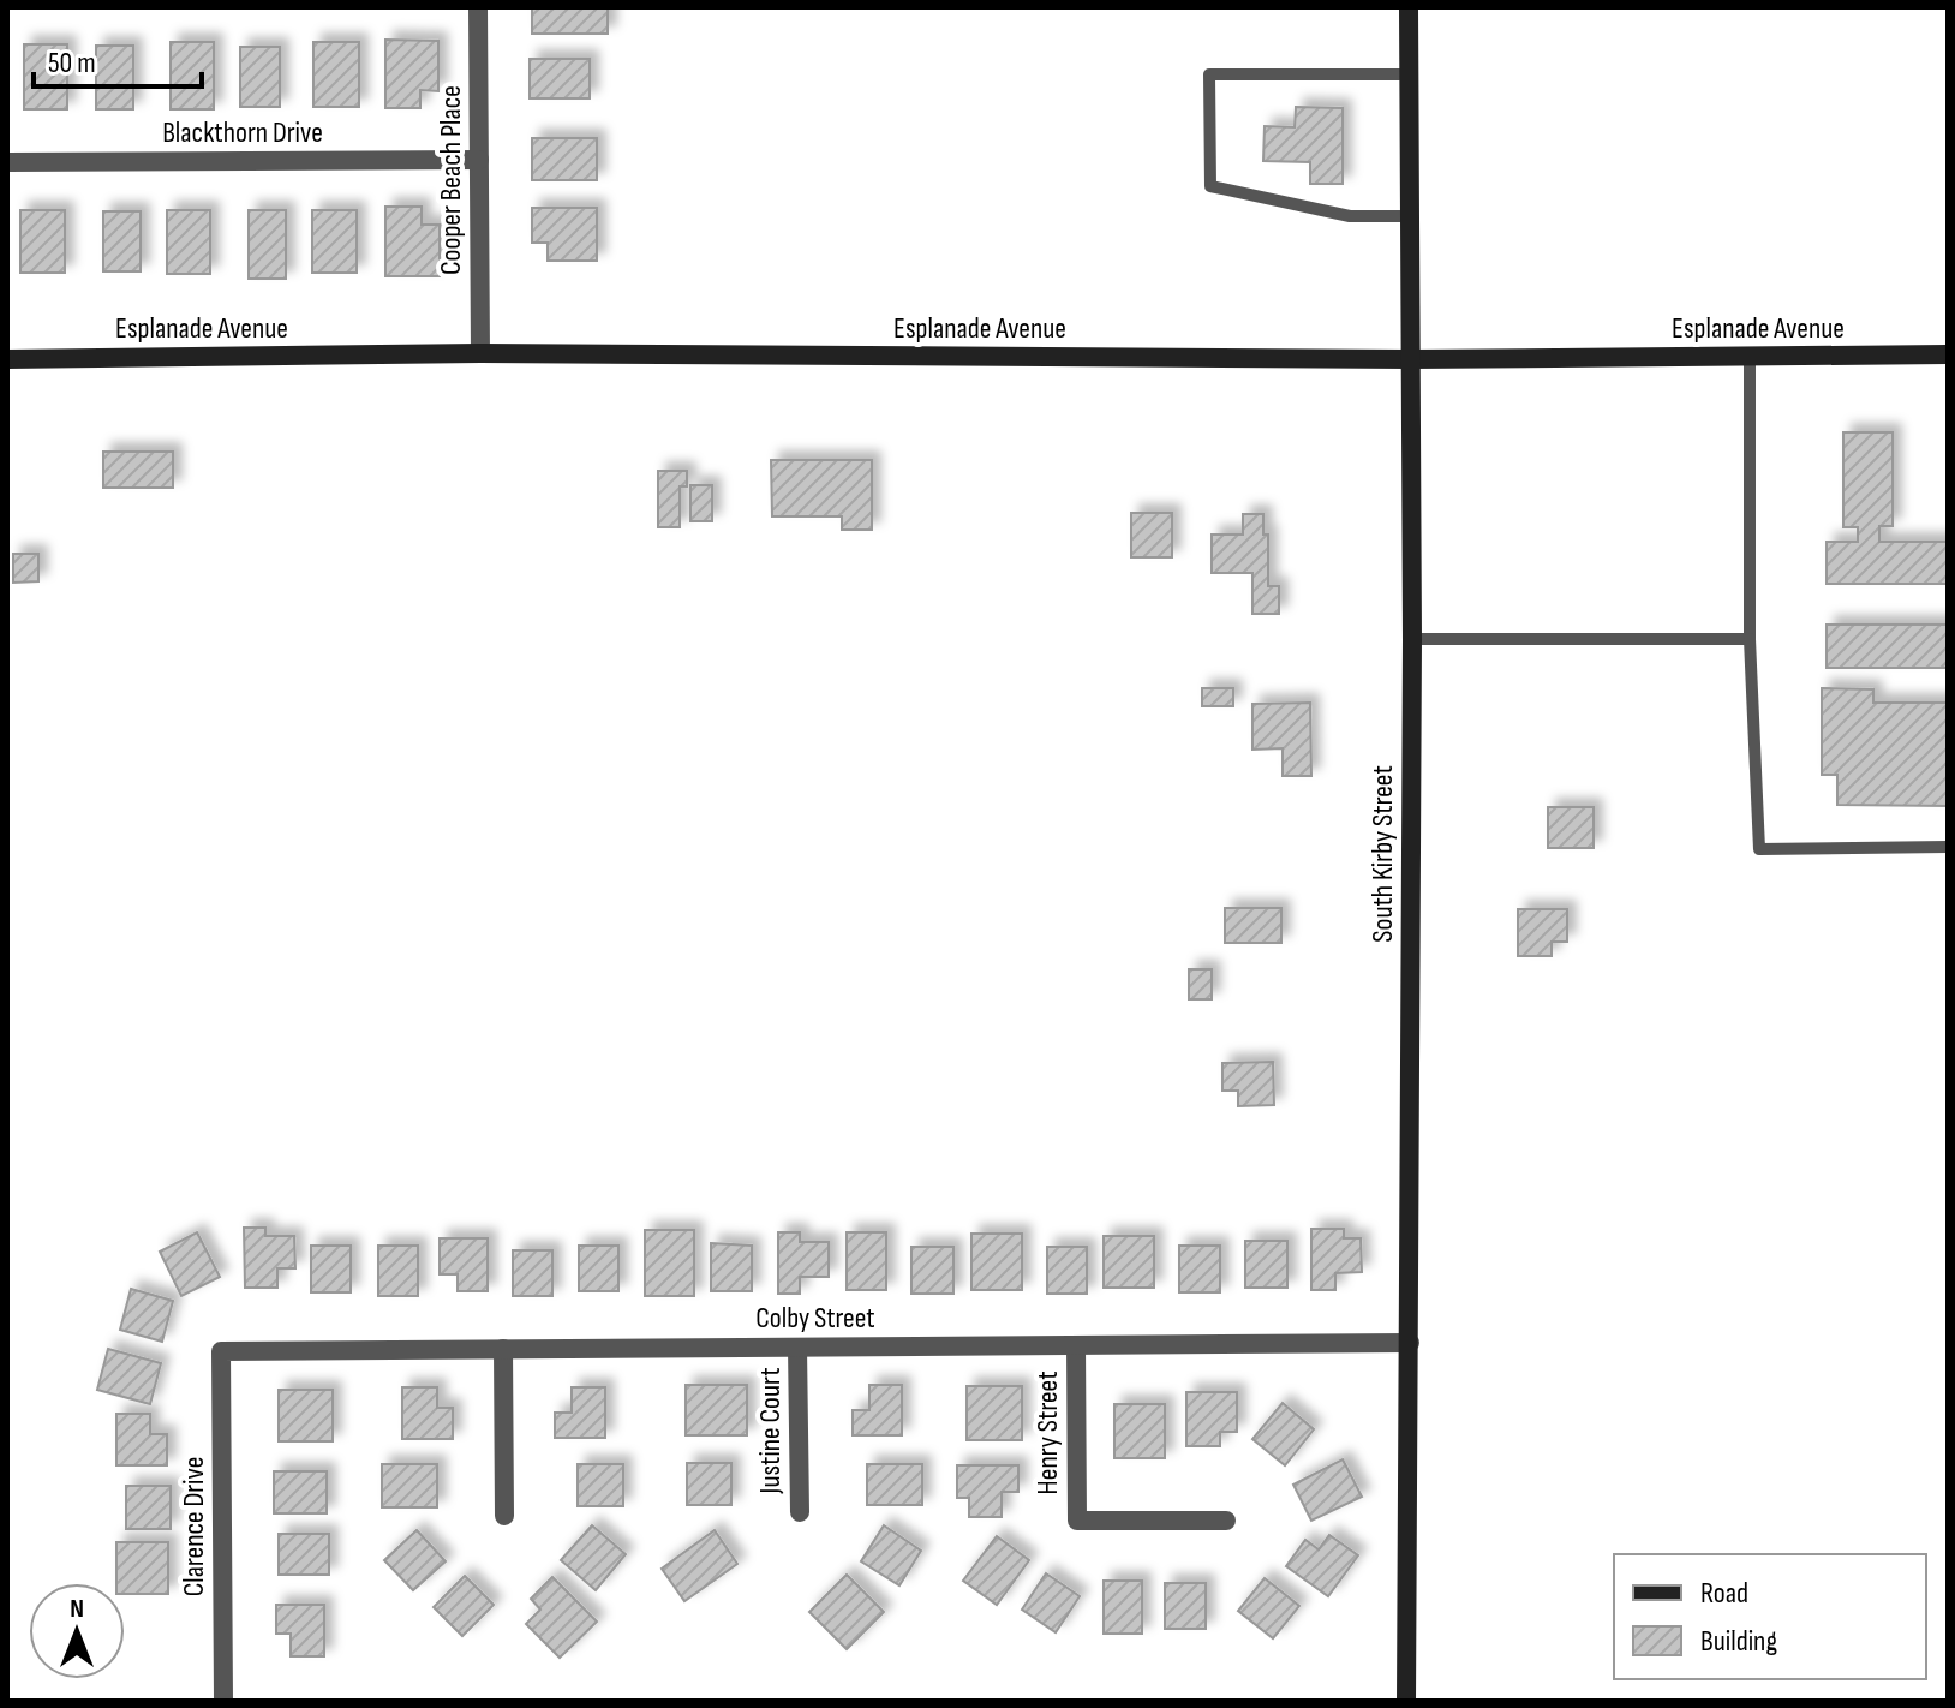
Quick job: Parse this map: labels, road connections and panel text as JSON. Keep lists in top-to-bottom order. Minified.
{"streets":{"main road":["Esplanade Avenue","South Kirby Street"],"street":["Blackthorn Drive","Cooper Beach Place","Colby Street","Justine Court","Henry Street","Clarence Drive"]},"crossings":[["Blackthorn Drive","Cooper Beach Place"],["Cooper Beach Place","Esplanade Avenue"],["Esplanade Avenue","South Kirby Street"],["South Kirby Street","Colby Street"],["Colby Street","Justine Court"],["Colby Street","Henry Street"],["Colby Street","Clarence Drive"]],"legend":["Road","Building"],"scale_bar":"50 m","north":"top"}
